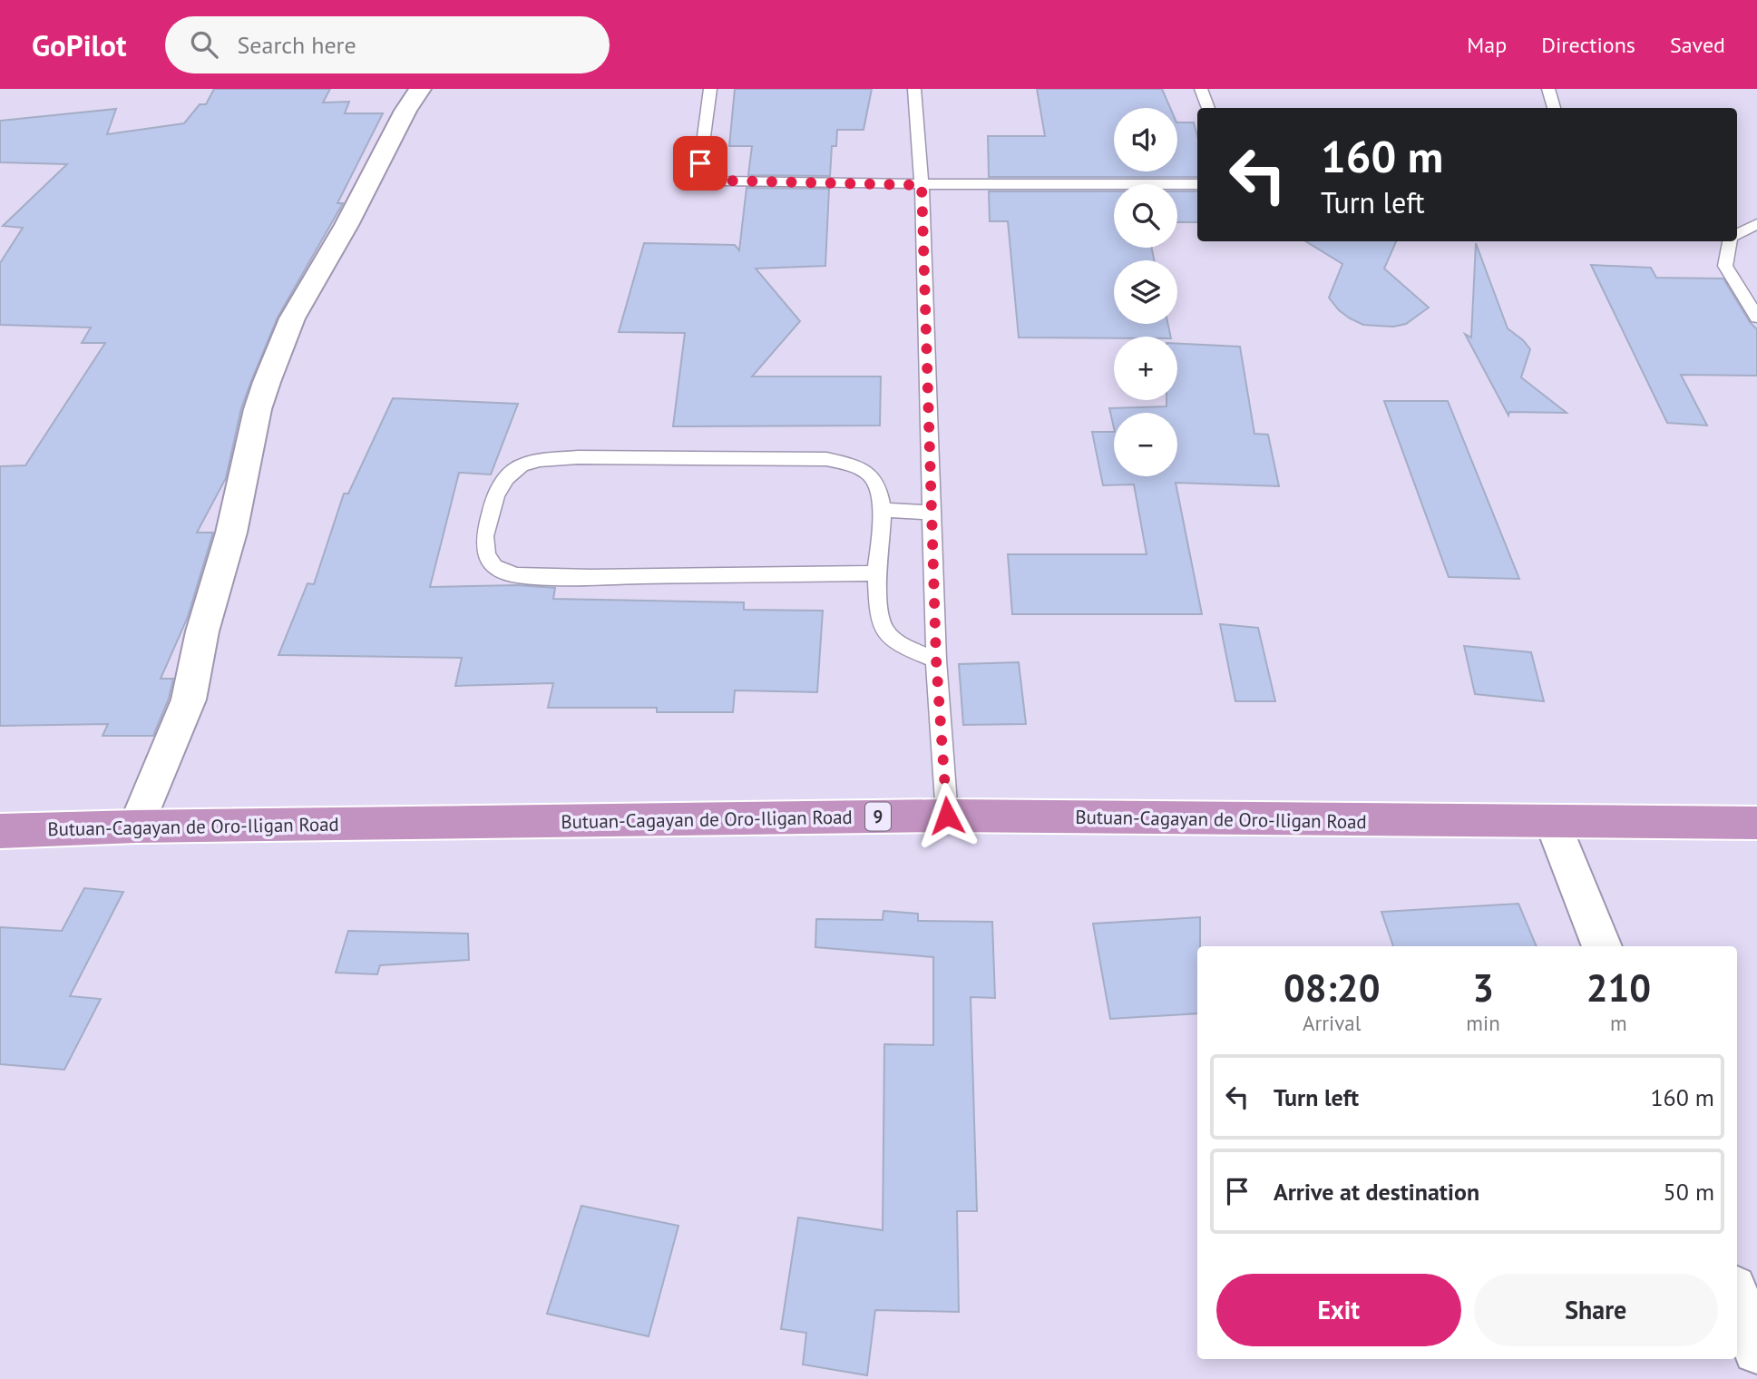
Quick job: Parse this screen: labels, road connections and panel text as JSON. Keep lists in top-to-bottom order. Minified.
{"streets":{"highway":["9","Butuan-Cagayan de Oro-Iligan Road"]},"page":{"header":"GoPilot","search":"Search here","nav":["Map","Directions","Saved"],"map_buttons":["+","−"],"turn":["160 m","Turn left"],"eta":["08:20","Arrival","3","min","210","m"],"list":[{"name":"Turn left","value":"160 m"},{"name":"Arrive at destination","value":"50 m"}],"buttons":["Exit","Share"]}}
